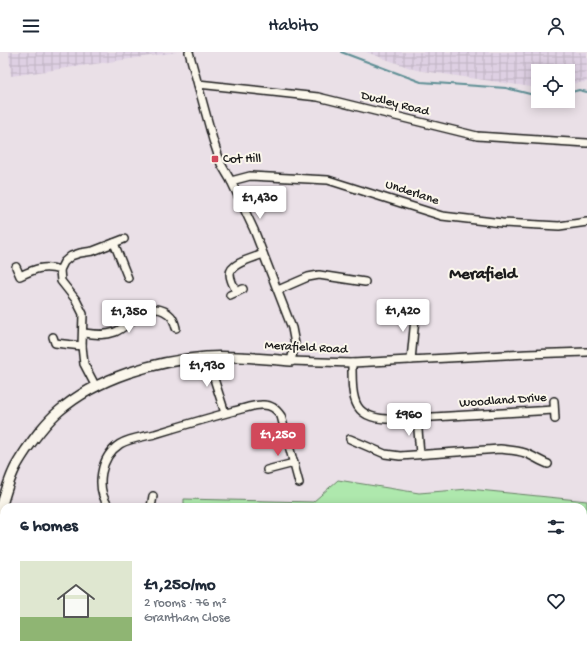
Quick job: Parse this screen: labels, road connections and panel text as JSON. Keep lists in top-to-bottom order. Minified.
{"streets":{"street":["Dudley Road","Underlane","Merafield Road","Woodland Drive"]},"crossings":[["Merafield Road","Woodland Drive"]],"districts":["Merafield"],"places":{"transit":["Cot Hill"]},"page":{"header":"Habito","price":["£1,430","£1,420","£1,350","£1,930","£960","£1,250"],"heading":"6 homes","list":[{"name":"£1,250/mo","note":"2 rooms · 76 m² · Grantham Close"}]}}
